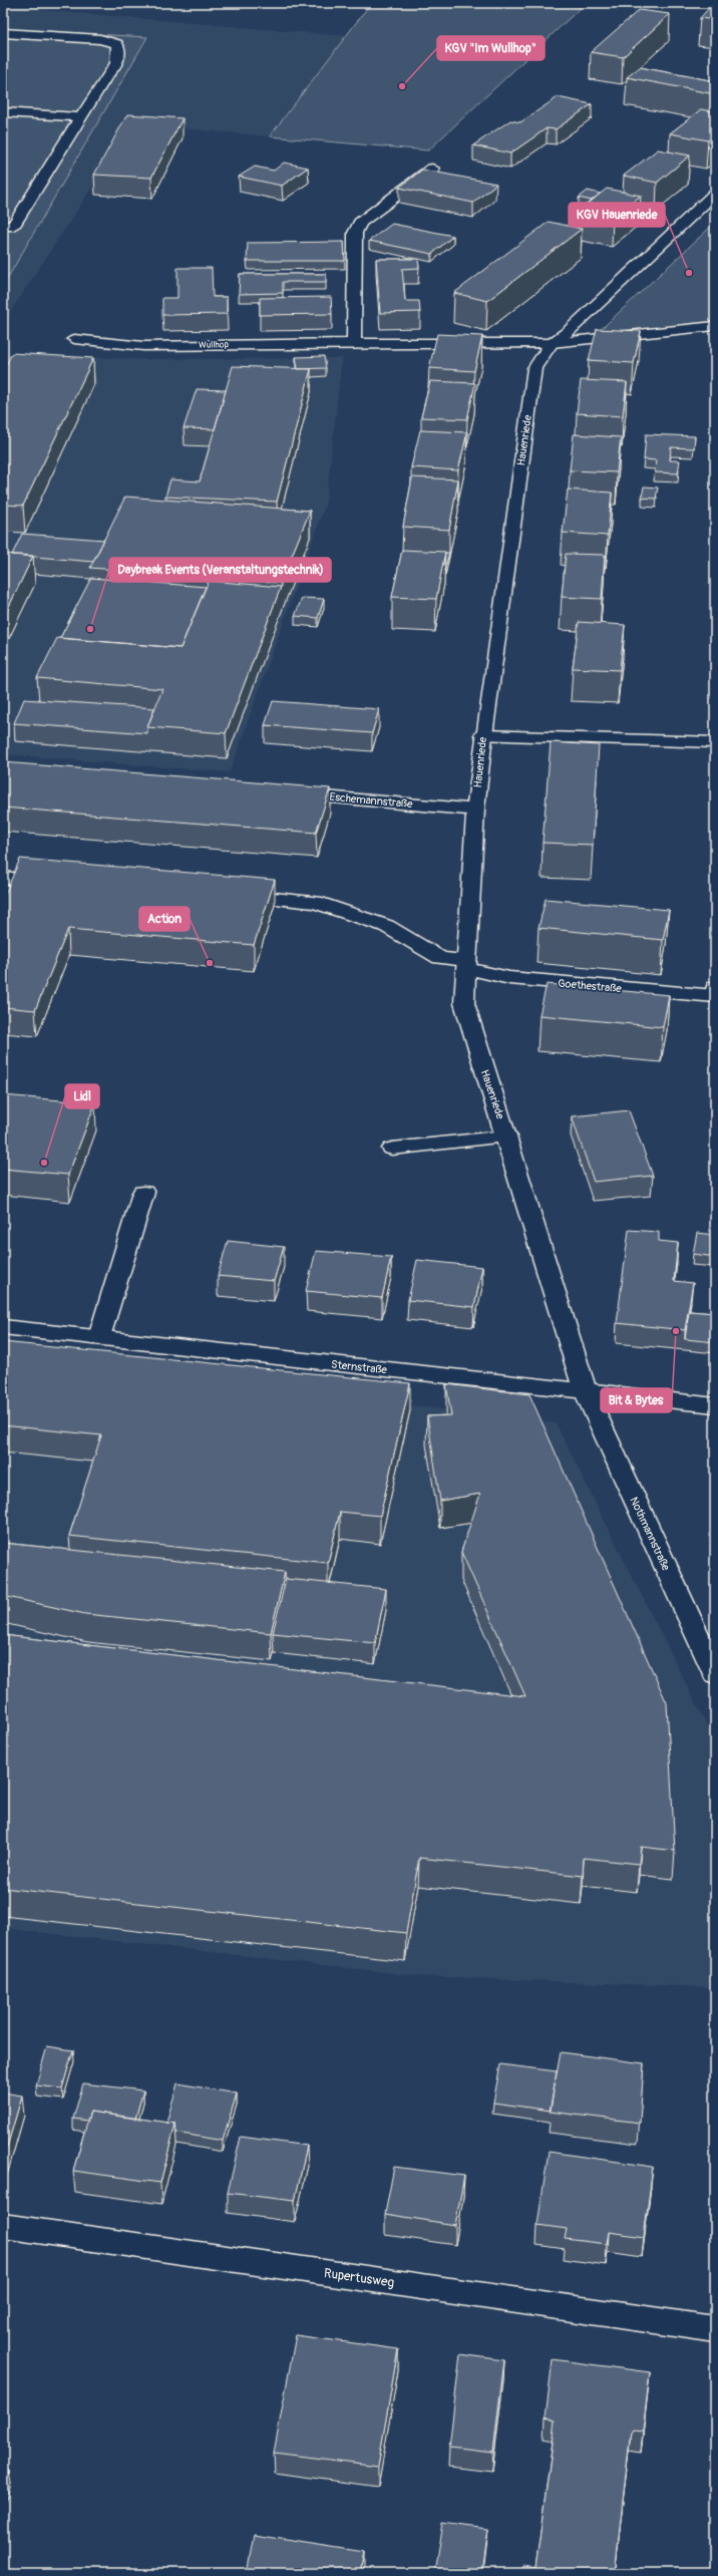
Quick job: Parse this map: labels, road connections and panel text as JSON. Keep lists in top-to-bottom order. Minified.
{"streets":{"street":["Wullhop","Hauenriede","Eschemannstraße","Goethestraße","Sternstraße","Nothmannstraße","Rupertusweg"]},"crossings":[["Wullhop","Hauenriede"],["Hauenriede","Eschemannstraße"],["Hauenriede","Goethestraße"],["Hauenriede","Sternstraße"],["Hauenriede","Nothmannstraße"],["Sternstraße","Nothmannstraße"]],"places":["KGV \"Im Wullhop\"","KGV Hauenriede","Daybreak Events (Veranstaltungstechnik)","Action","Lidl","Bit & Bytes"]}
